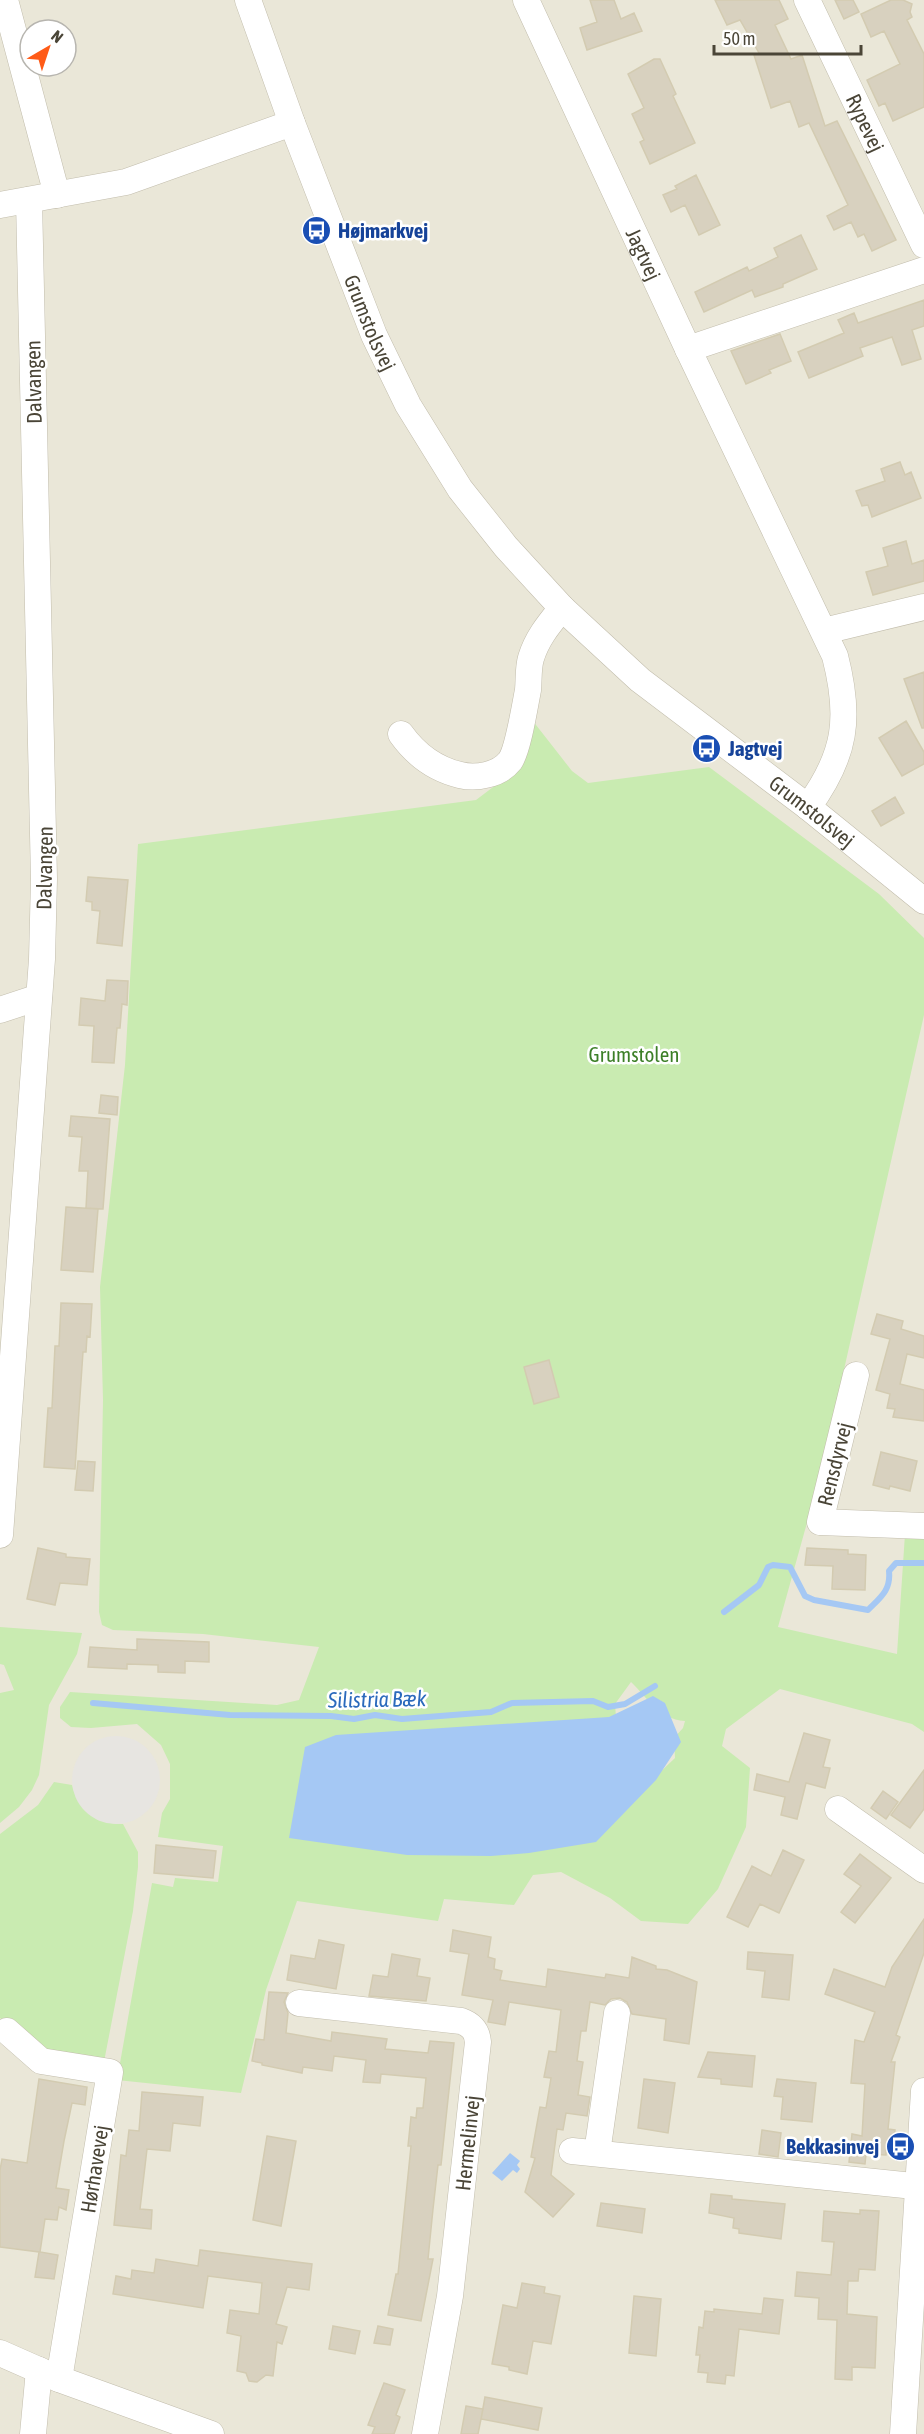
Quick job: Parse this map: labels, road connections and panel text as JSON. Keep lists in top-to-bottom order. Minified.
{"streets":{"street":["Rypevej","Jagtvej","Grumstolsvej","Dalvangen","Rensdyrvej","Hermelinvej","Hørhavevej"]},"crossings":[["Jagtvej","Grumstolsvej"]],"water":["Silistria Bæk"],"parks":["Grumstolen"],"places":{"bus stop":["Højmarkvej","Jagtvej","Bekkasinvej"]},"scale_bar":"50 m","north":"top right"}
